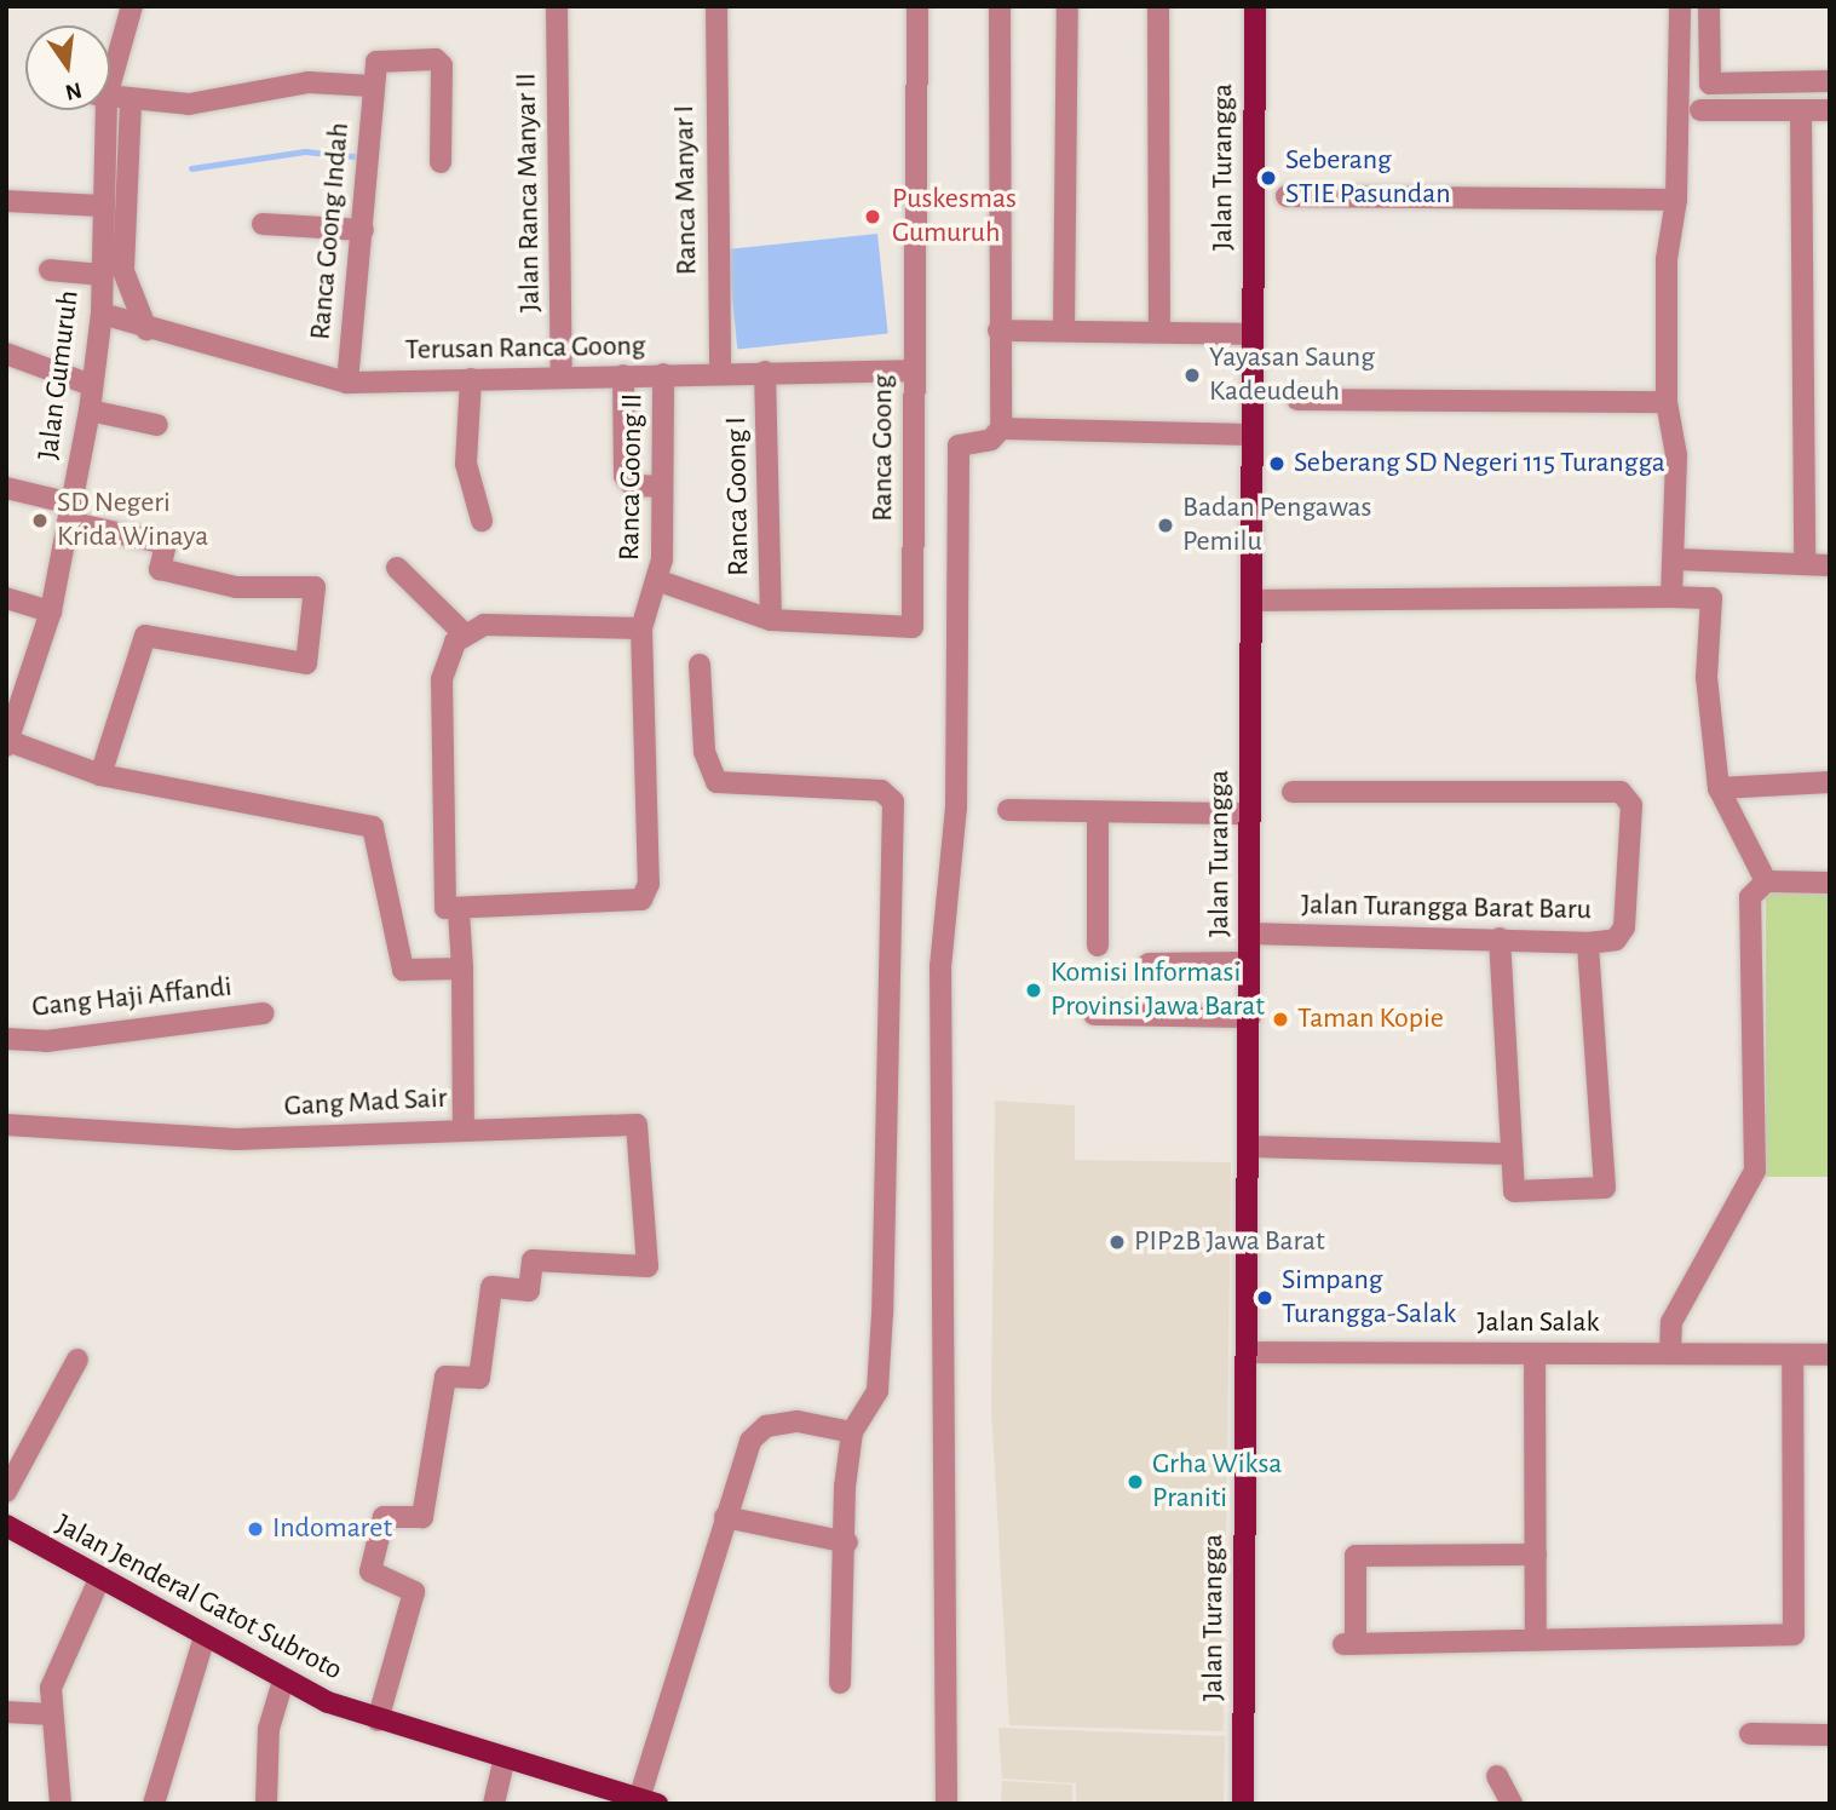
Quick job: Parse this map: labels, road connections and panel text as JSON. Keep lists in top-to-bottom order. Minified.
{"streets":{"main road":["Jalan Turangga","Jalan Jenderal Gatot Subroto"],"street":["Ranca Manyar I","Jalan Ranca Manyar II","Ranca Goong Indah","Terusan Ranca Goong","Jalan Gumuruh","Ranca Goong","Ranca Goong II","Ranca Goong I","Jalan Turangga Barat Baru","Gang Haji Affandi","Gang Mad Sair","Jalan Salak"]},"crossings":[["Jalan Turangga","Jalan Turangga Barat Baru"],["Jalan Turangga","Jalan Salak"],["Ranca Manyar I","Terusan Ranca Goong"],["Jalan Ranca Manyar II","Terusan Ranca Goong"],["Ranca Goong Indah","Terusan Ranca Goong"],["Terusan Ranca Goong","Jalan Gumuruh"],["Terusan Ranca Goong","Ranca Goong"],["Terusan Ranca Goong","Ranca Goong II"],["Terusan Ranca Goong","Ranca Goong I"],["Ranca Goong","Ranca Goong II"],["Ranca Goong","Ranca Goong I"],["Gang Mad Sair","Jalan Jenderal Gatot Subroto"]],"places":["Seberang STIE Pasundan","Puskesmas Gumuruh","Yayasan Saung Kadeudeuh","Seberang SD Negeri 115 Turangga","SD Negeri Krida Winaya","Badan Pengawas Pemilu","Komisi Informasi Provinsi Jawa Barat","Taman Kopie","PIP2B Jawa Barat","Simpang Turangga-Salak","Grha Wiksa Praniti","Indomaret"],"north":"bottom"}
